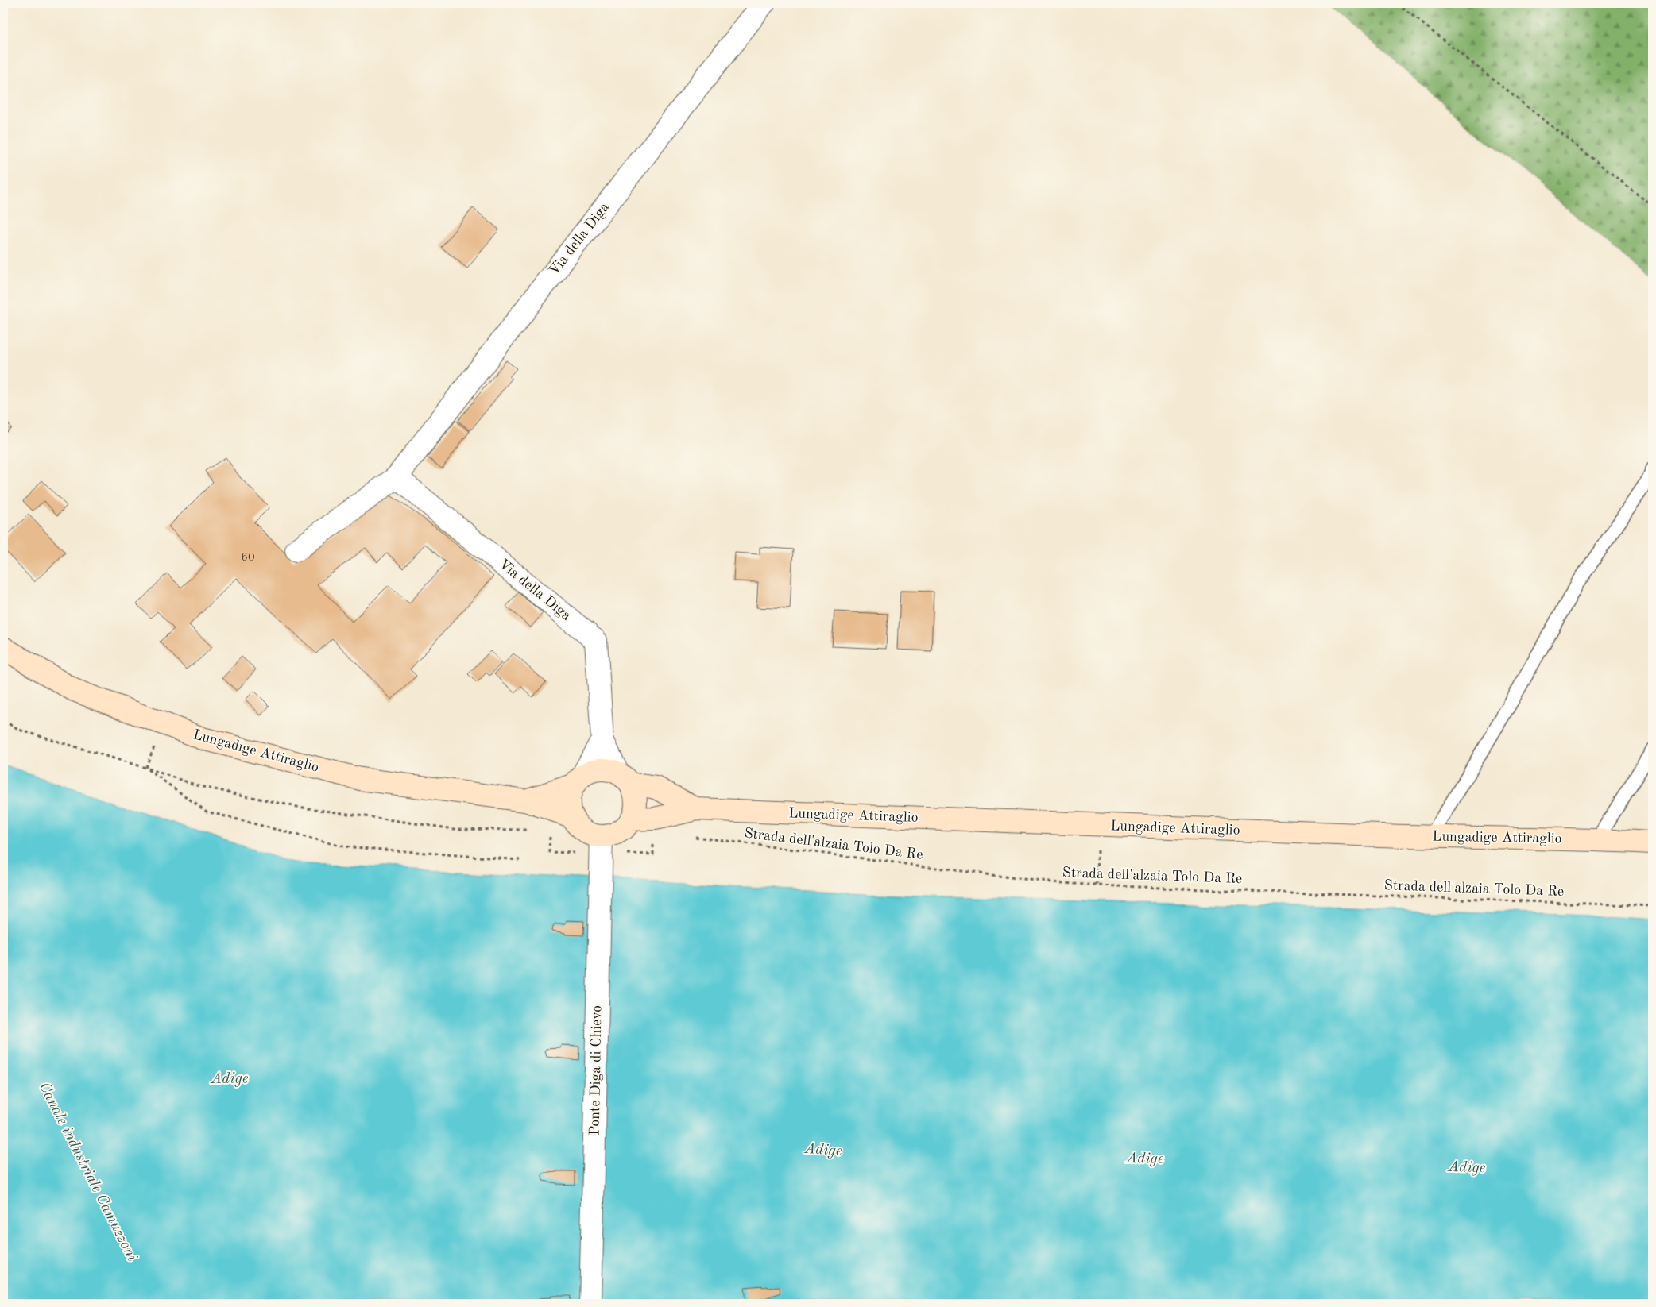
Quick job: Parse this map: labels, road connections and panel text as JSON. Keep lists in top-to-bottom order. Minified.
{"streets":{"street":["Via della Diga","Lungadige Attiraglio","Ponte Diga di Chievo"],"path":["Strada dell'alzaia Tolo Da Re"]},"crossings":[["Via della Diga","Lungadige Attiraglio"],["Lungadige Attiraglio","Ponte Diga di Chievo"]],"water":["Adige","Canale industriale Camuzzoni"],"house_numbers":["60"]}
